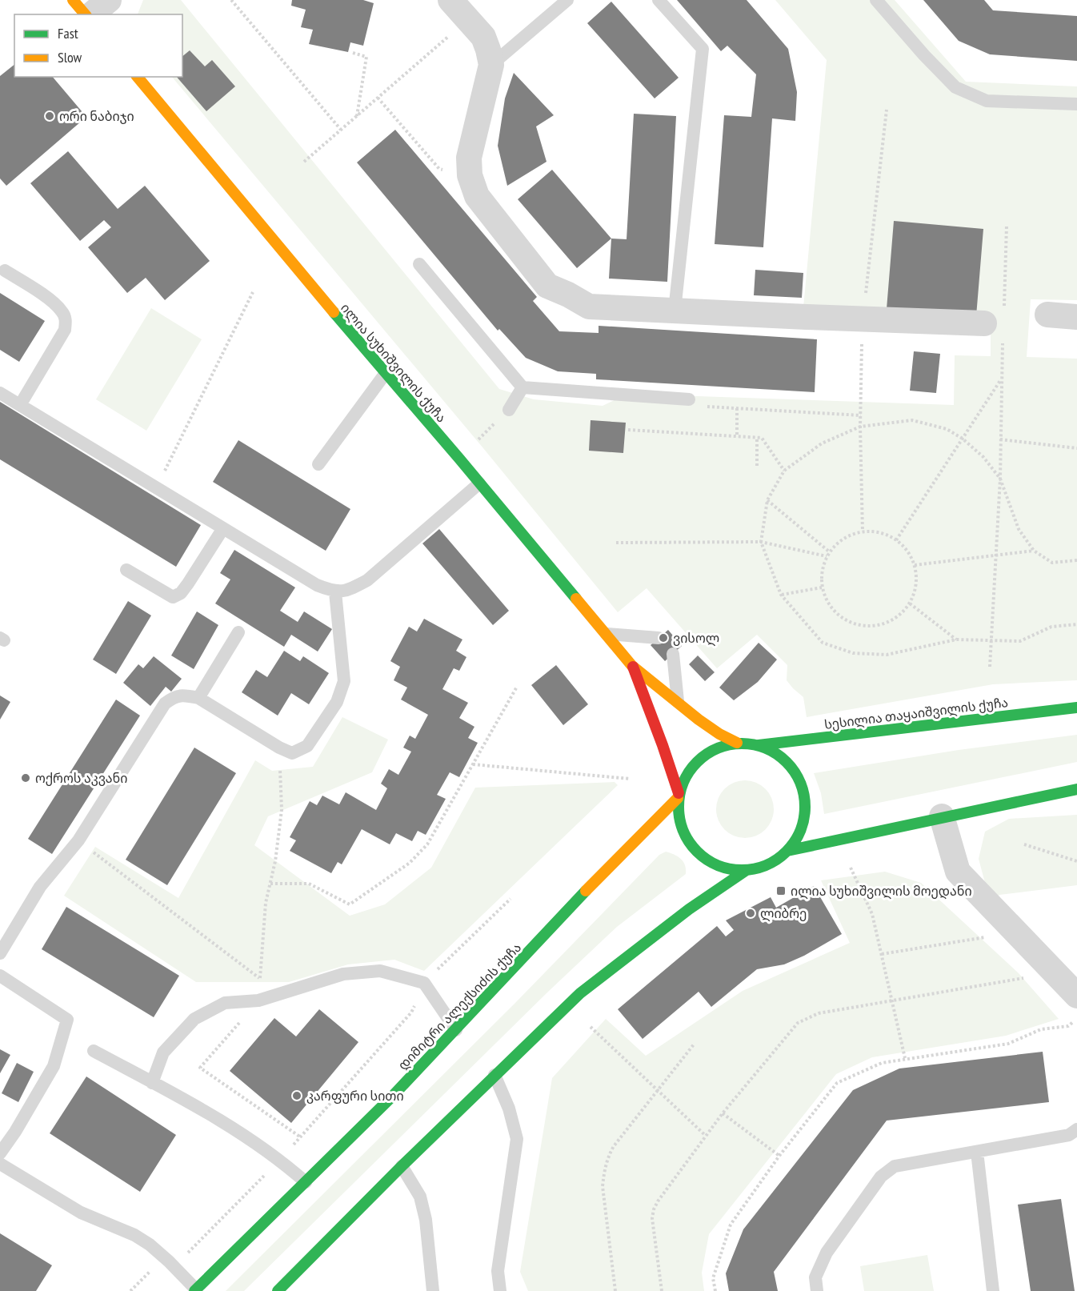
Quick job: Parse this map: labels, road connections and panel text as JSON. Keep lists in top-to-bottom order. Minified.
{"streets":{"main road":["ილია სუხიშვილის ქუჩა","სესილია თაყაიშვილის ქუჩა","დიმიტრი ალექსიძის ქუჩა"]},"crossings":[["ილია სუხიშვილის ქუჩა","სესილია თაყაიშვილის ქუჩა"],["ილია სუხიშვილის ქუჩა","დიმიტრი ალექსიძის ქუჩა"],["სესილია თაყაიშვილის ქუჩა","დიმიტრი ალექსიძის ქუჩა"]],"places":{"other":["ორი ნაბიჯი","ვისოლ","ოქროს აკვანი","ლიბრე","კარფური სითი"],"transit":["ილია სუხიშვილის მოედანი"]},"legend":["Fast","Slow"]}
